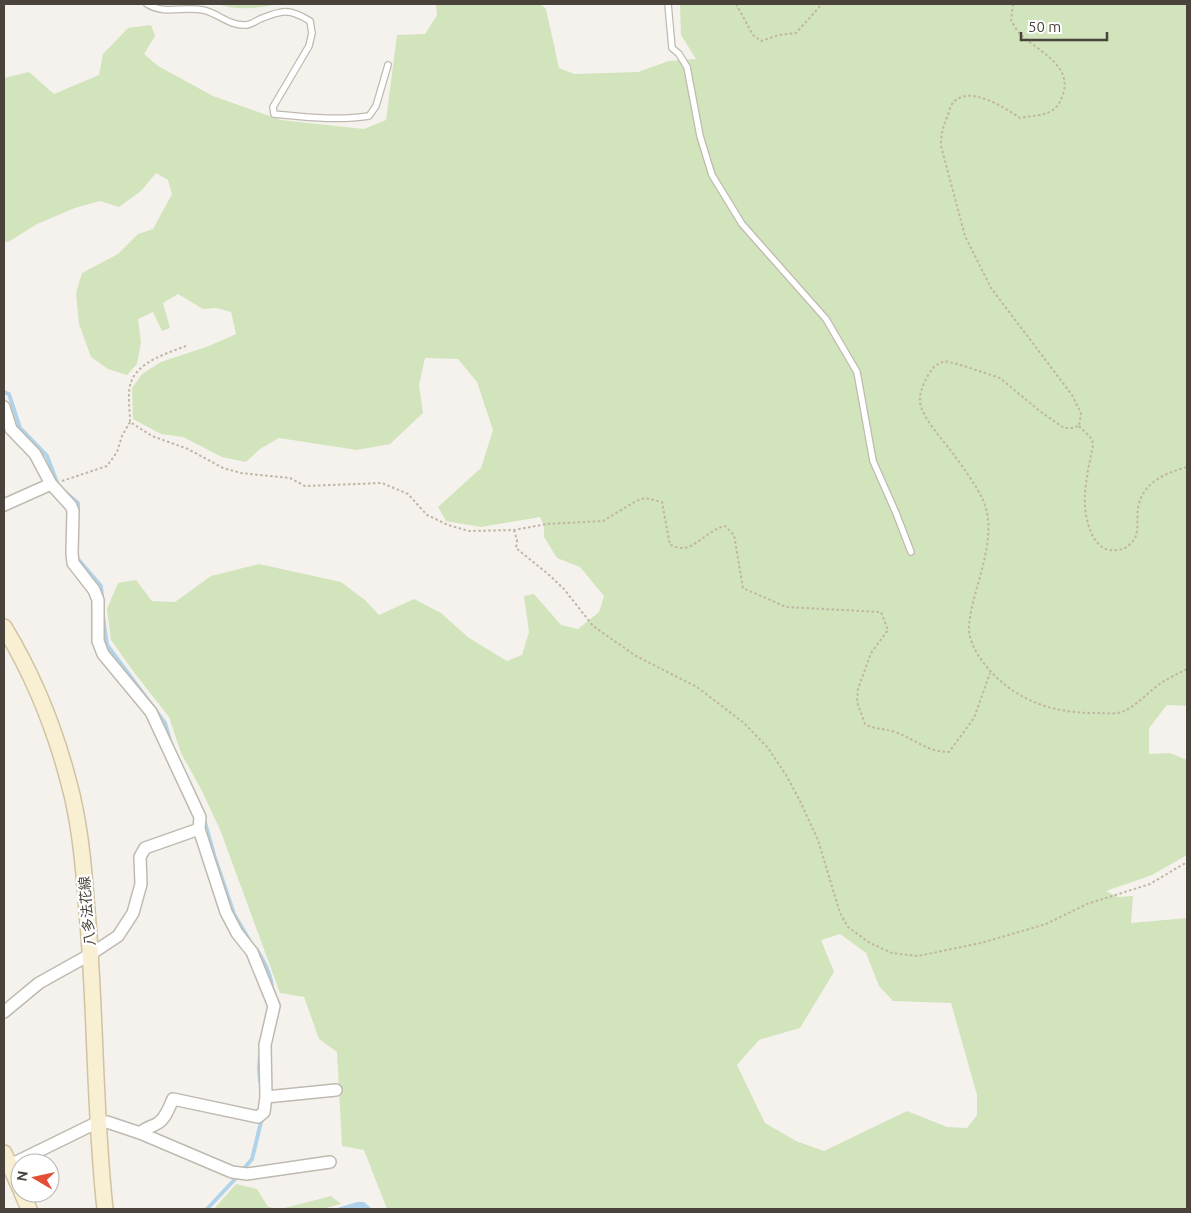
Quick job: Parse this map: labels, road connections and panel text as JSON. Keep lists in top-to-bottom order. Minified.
{"streets":{"main road":["八多法花線"]},"scale_bar":"50 m","north":"left"}
